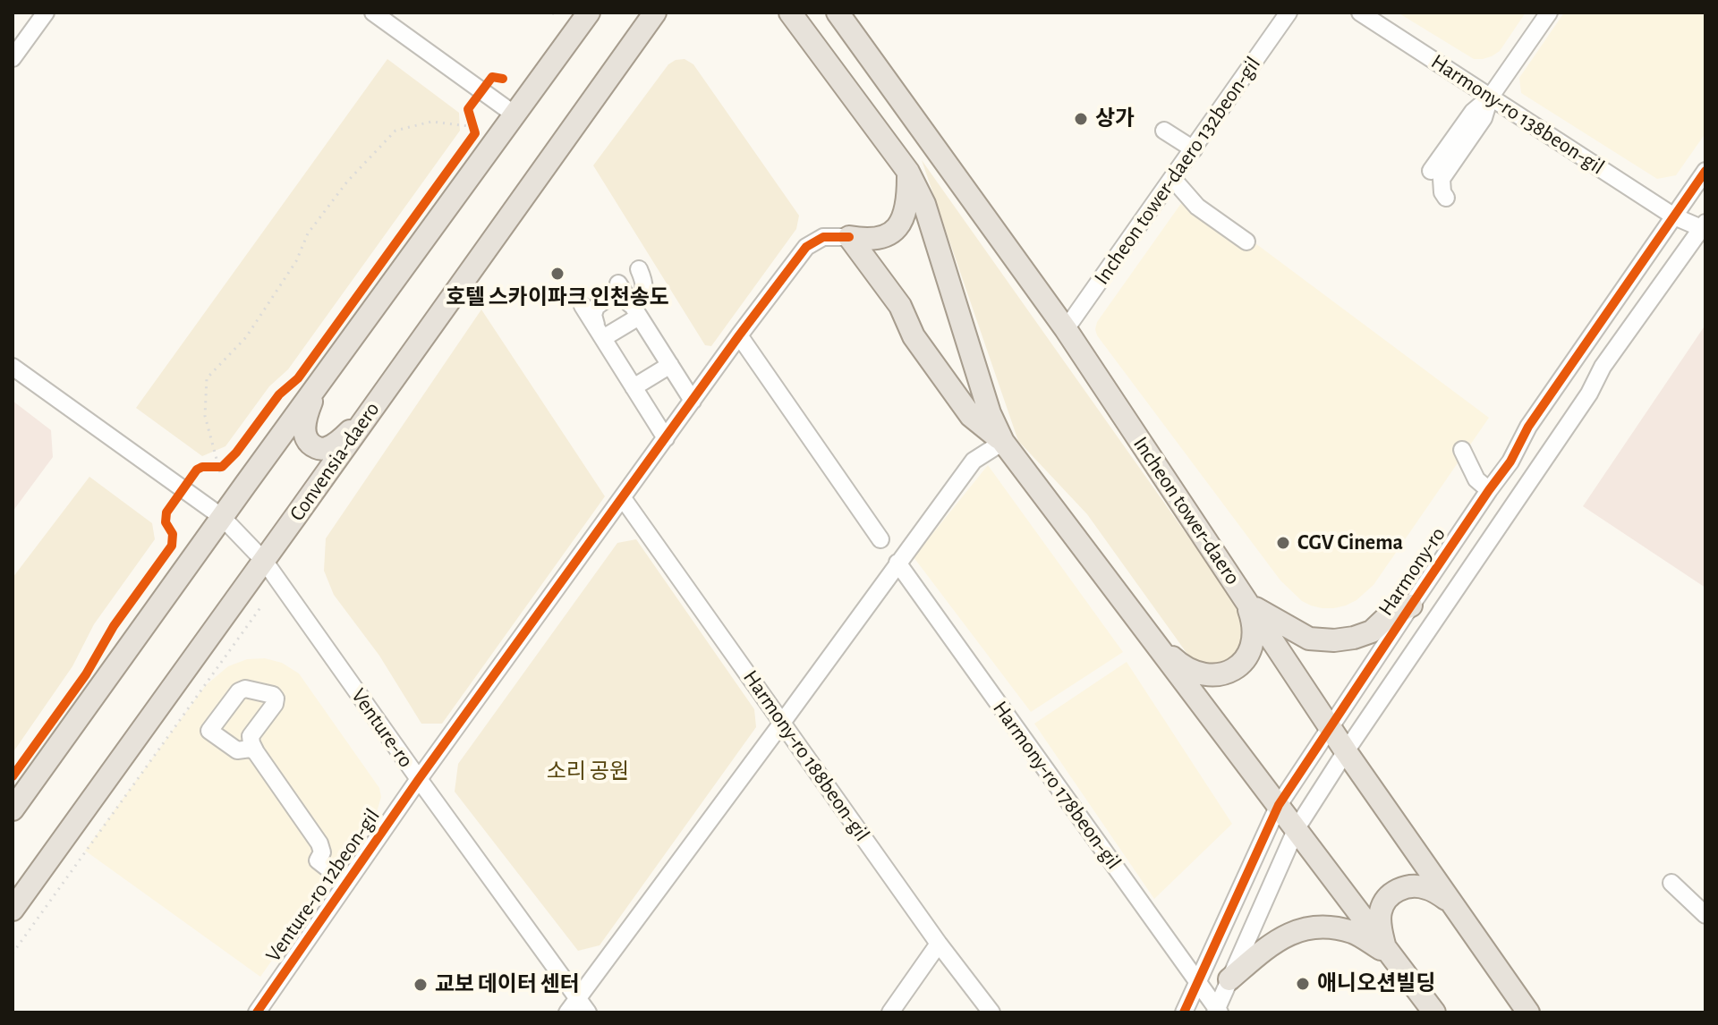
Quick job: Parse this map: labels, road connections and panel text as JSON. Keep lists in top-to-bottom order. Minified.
{"streets":{"main road":["Convensia-daero","Incheon tower-daero"],"street":["Harmony-ro 138beon-gil","Incheon tower-daero 132beon-gil","Harmony-ro","Venture-ro","Harmony-ro 188beon-gil","Harmony-ro 178beon-gil","Venture-ro 12beon-gil"]},"crossings":[["Harmony-ro 138beon-gil","Harmony-ro"],["Incheon tower-daero 132beon-gil","Incheon tower-daero"],["Convensia-daero","Venture-ro"],["Incheon tower-daero","Harmony-ro"],["Harmony-ro","Harmony-ro 178beon-gil"],["Venture-ro","Venture-ro 12beon-gil"],["Harmony-ro 188beon-gil","Venture-ro 12beon-gil"]],"parks":["소리 공원"],"places":["상가","호텔 스카이파크 인천송도","CGV Cinema","애니오션빌딩","교보 데이터 센터"]}
